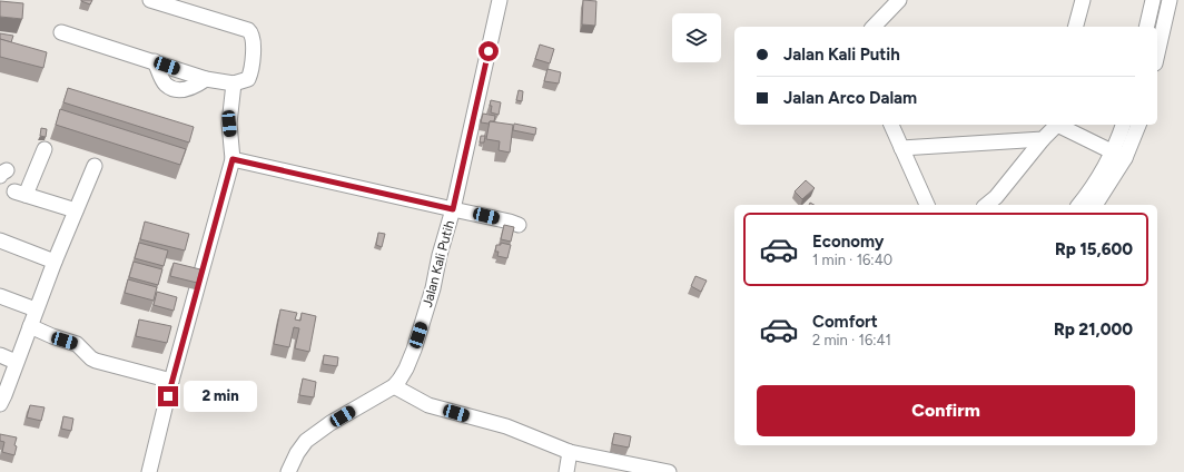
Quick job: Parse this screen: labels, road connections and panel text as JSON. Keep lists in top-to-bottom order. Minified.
{"streets":{"street":["Jalan Kali Putih"]},"page":{"banner":["Jalan Kali Putih","Jalan Arco Dalam"],"list":[{"name":"Economy","note":"1 min · 16:40","value":"Rp 15,600"},{"name":"Comfort","note":"2 min · 16:41","value":"Rp 21,000"}],"buttons":"Confirm","bubble":"2 min"}}
